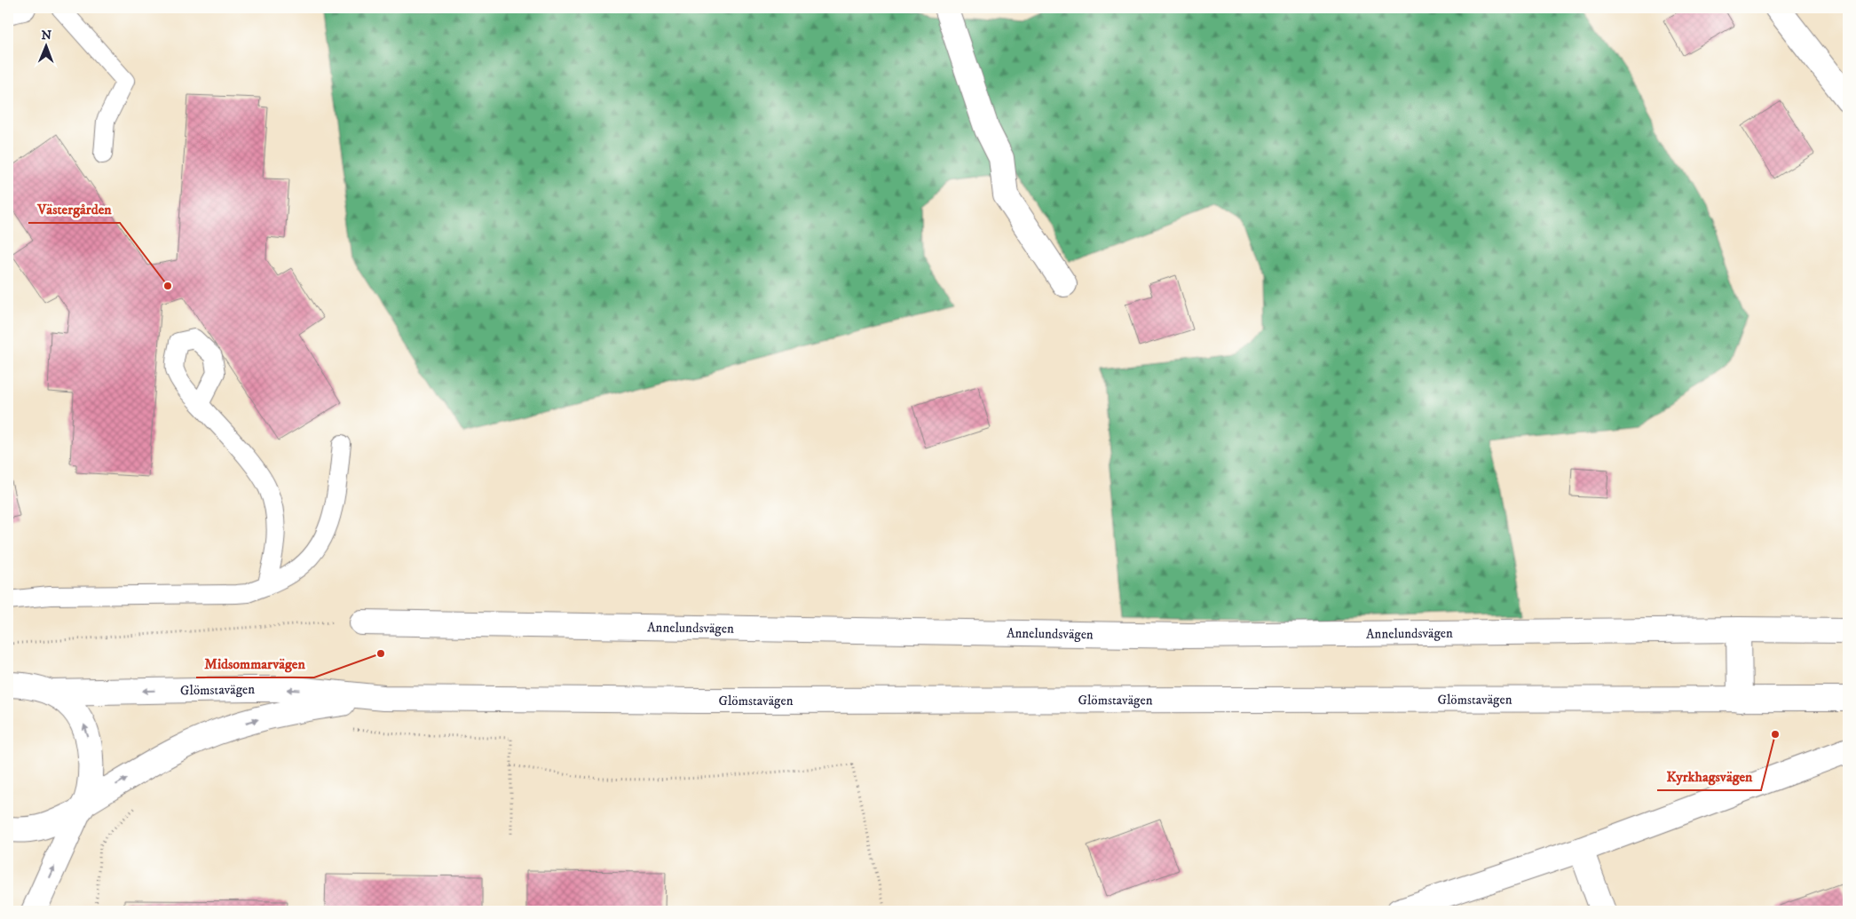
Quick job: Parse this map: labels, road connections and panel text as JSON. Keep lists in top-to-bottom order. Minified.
{"streets":{"street":["Annelundsvägen","Glömstavägen"]},"places":["Västergården","Midsommarvägen","Kyrkhagsvägen"],"north":"top"}
